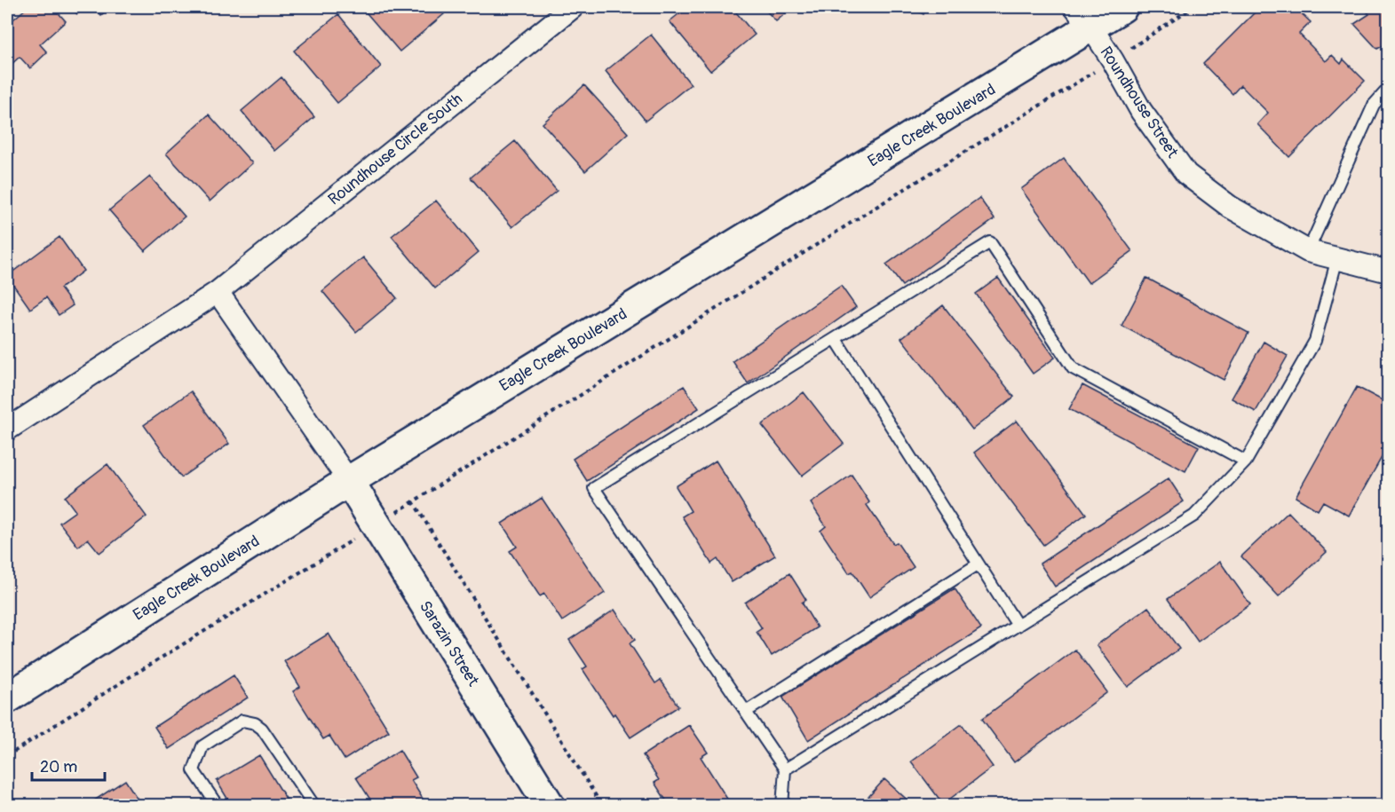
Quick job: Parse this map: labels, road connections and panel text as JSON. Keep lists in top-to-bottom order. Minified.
{"streets":{"street":["Roundhouse Street","Eagle Creek Boulevard","Roundhouse Circle South","Sarazin Street"]},"crossings":[["Roundhouse Street","Eagle Creek Boulevard"],["Eagle Creek Boulevard","Sarazin Street"]],"scale_bar":"20 m"}
